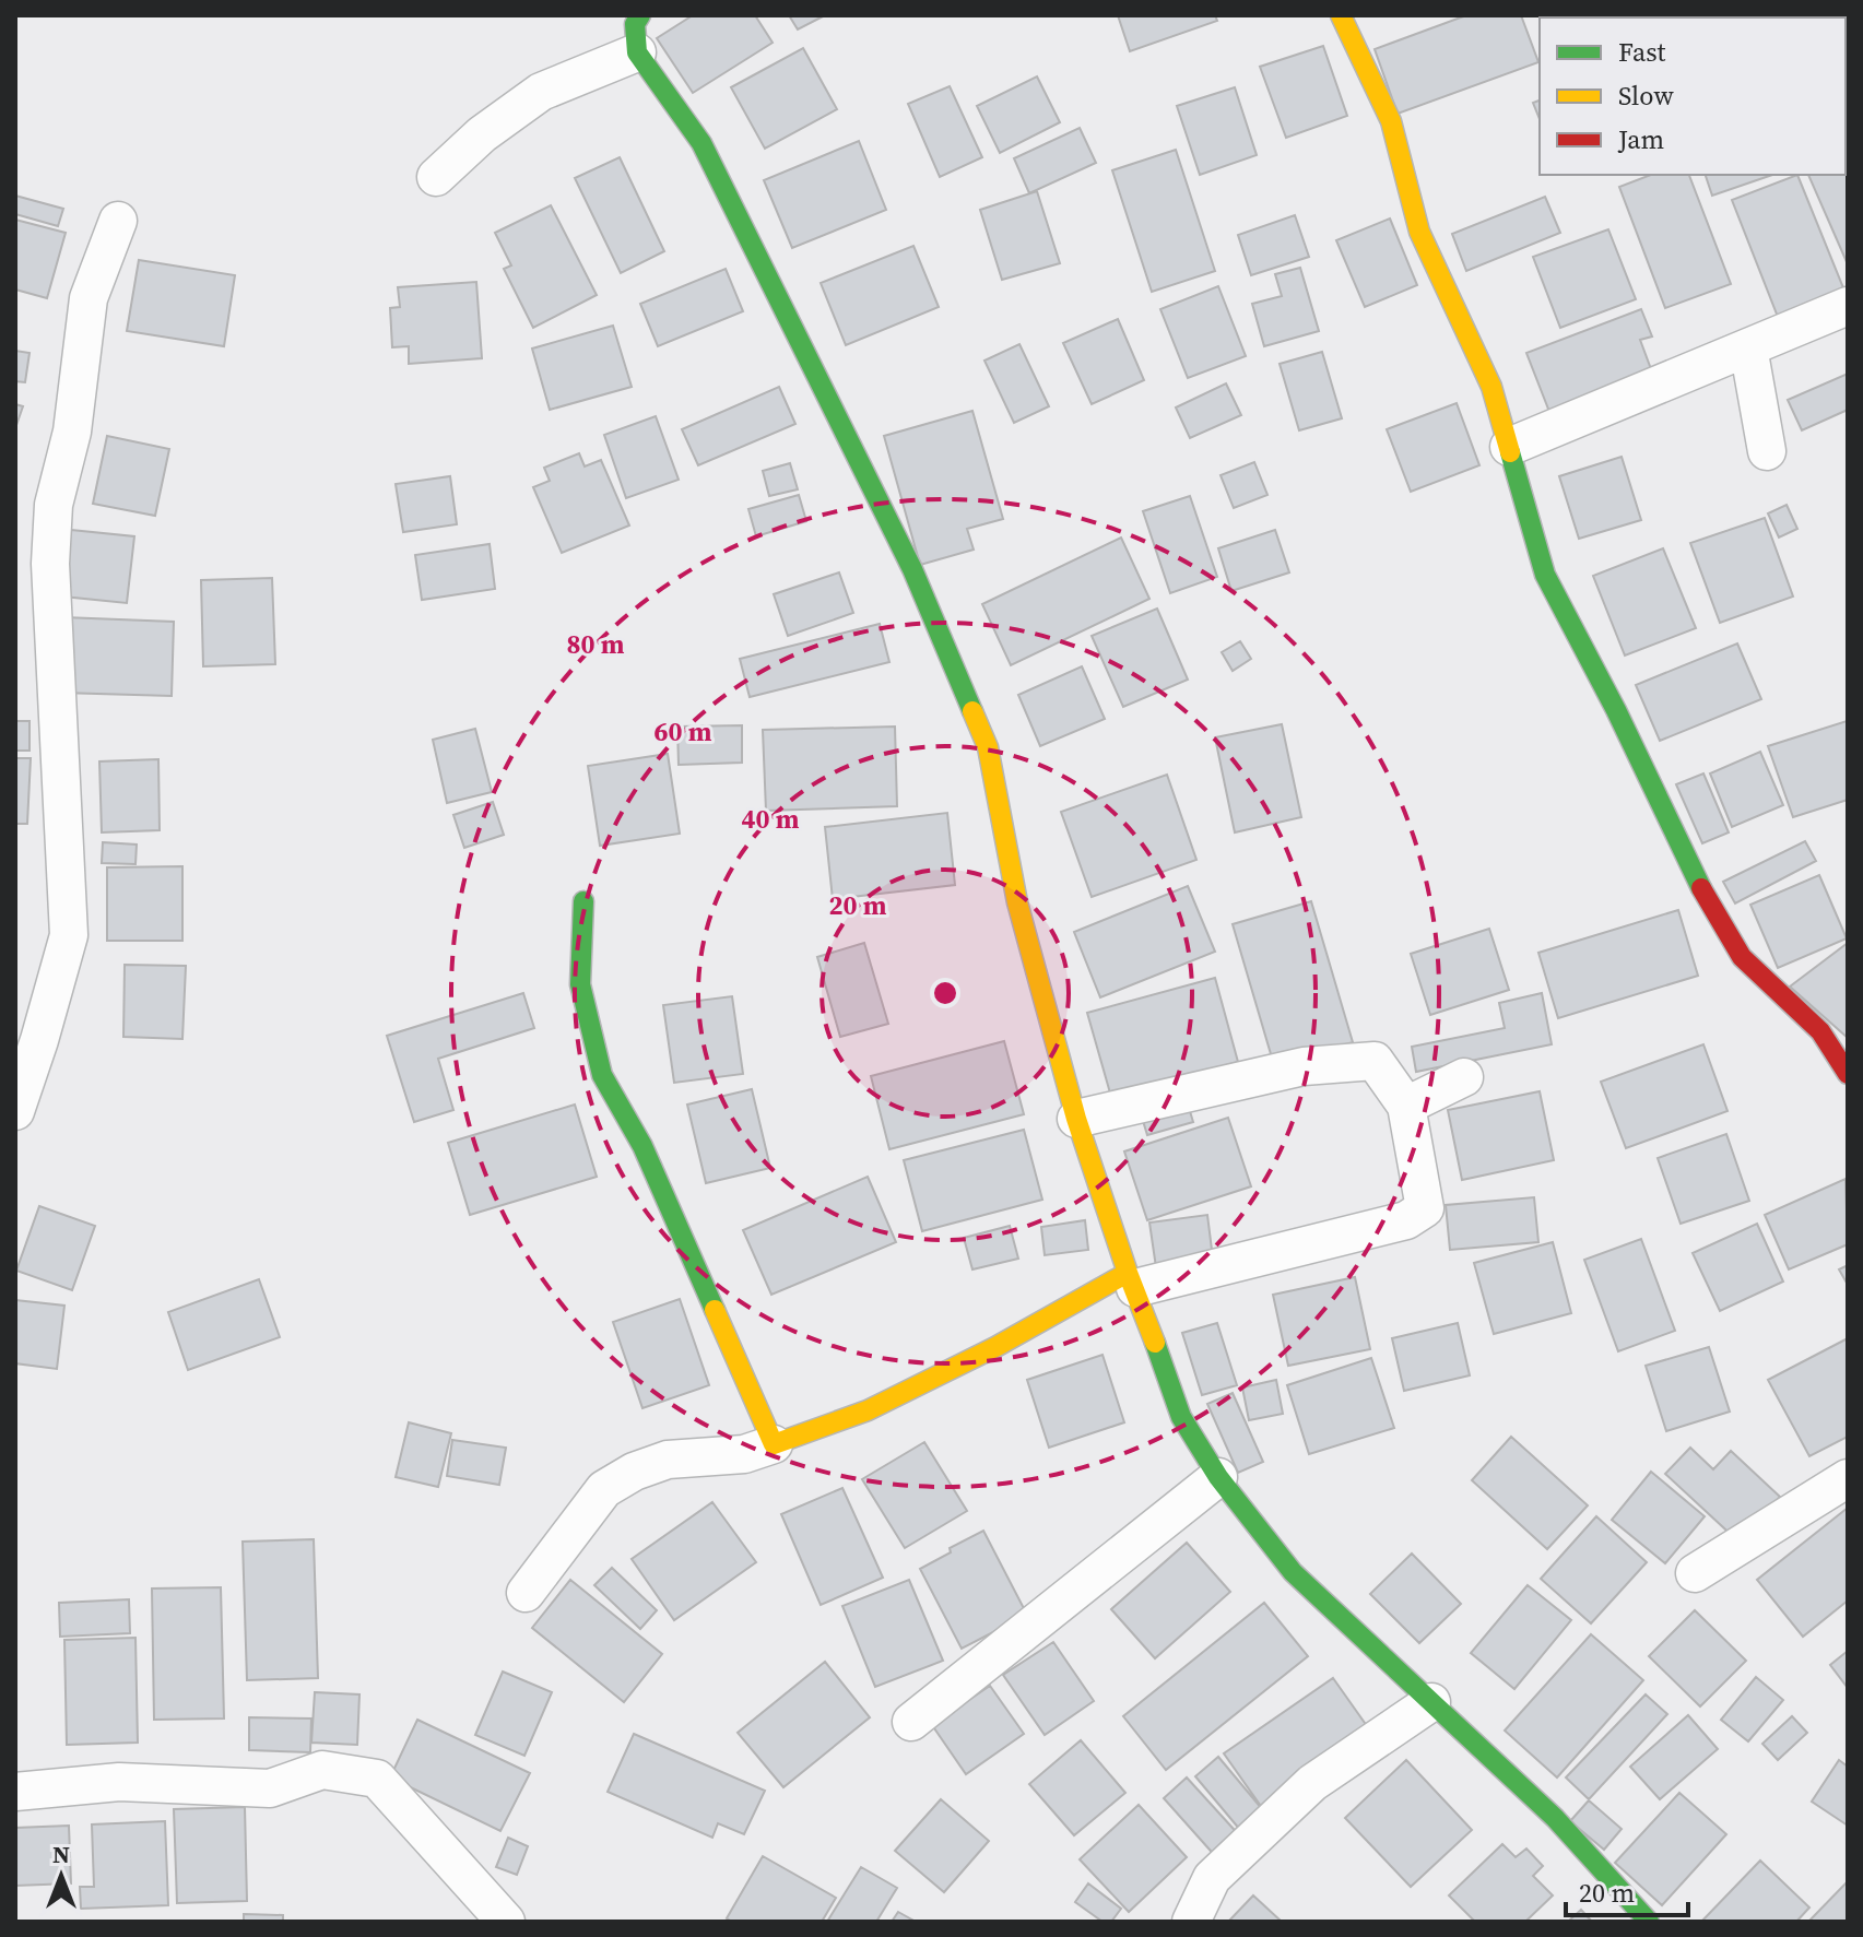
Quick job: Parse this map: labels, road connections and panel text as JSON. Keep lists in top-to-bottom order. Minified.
{"legend":["Fast","Slow","Jam"],"scale_bar":"20 m","north":"top","rings":["80 m","60 m","40 m","20 m"]}
